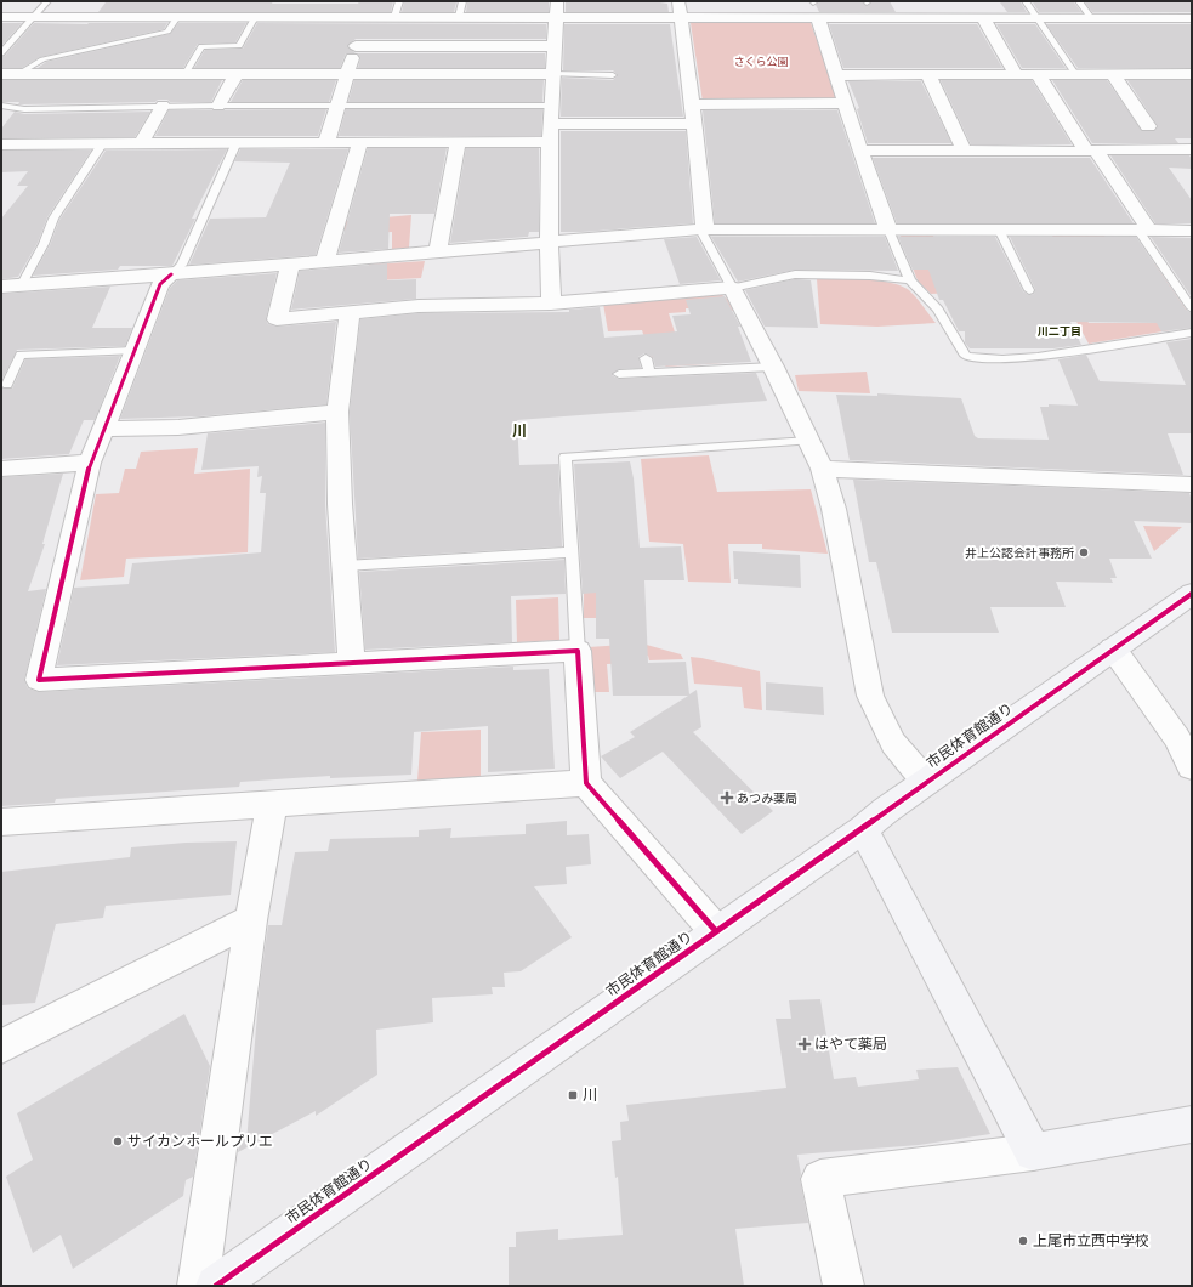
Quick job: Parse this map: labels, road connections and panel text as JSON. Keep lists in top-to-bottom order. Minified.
{"streets":{"street":["市民体育館通り"]},"districts":["川二丁目","川"],"parks":["さくら公園"],"places":{"other":["井上公認会計事務所","サイカンホールプリエ","上尾市立西中学校"],"health":["あつみ薬局","はやて薬局"],"transit":["川"]}}
